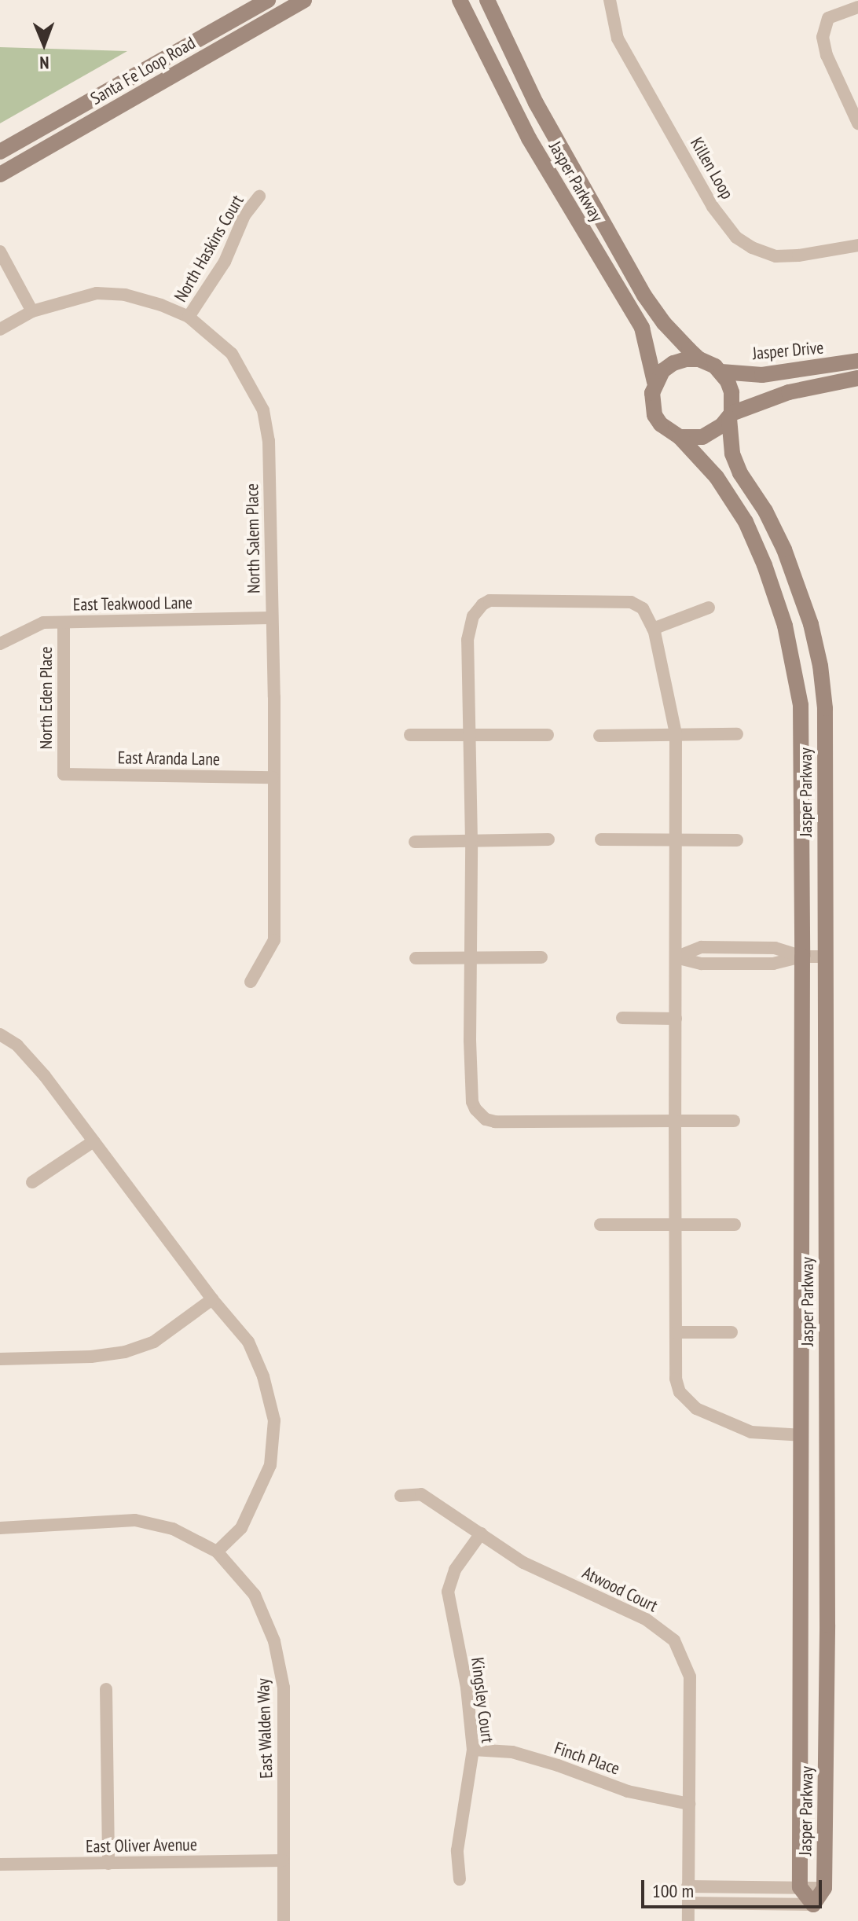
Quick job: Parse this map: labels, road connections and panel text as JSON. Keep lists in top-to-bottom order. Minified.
{"streets":{"street":["Santa Fe Loop Road","Killen Loop","Jasper Parkway","North Haskins Court","Jasper Drive","North Salem Place","East Teakwood Lane","North Eden Place","East Aranda Lane","Atwood Court","Kingsley Court","East Walden Way","Finch Place","East Oliver Avenue"]},"crossings":[["Jasper Parkway","Jasper Drive"],["North Haskins Court","North Salem Place"],["North Salem Place","East Teakwood Lane"],["North Salem Place","East Aranda Lane"],["East Teakwood Lane","North Eden Place"],["North Eden Place","East Aranda Lane"],["Atwood Court","Kingsley Court"],["Atwood Court","Finch Place"],["Kingsley Court","Finch Place"],["East Walden Way","East Oliver Avenue"]],"scale_bar":"100 m","north":"bottom"}
